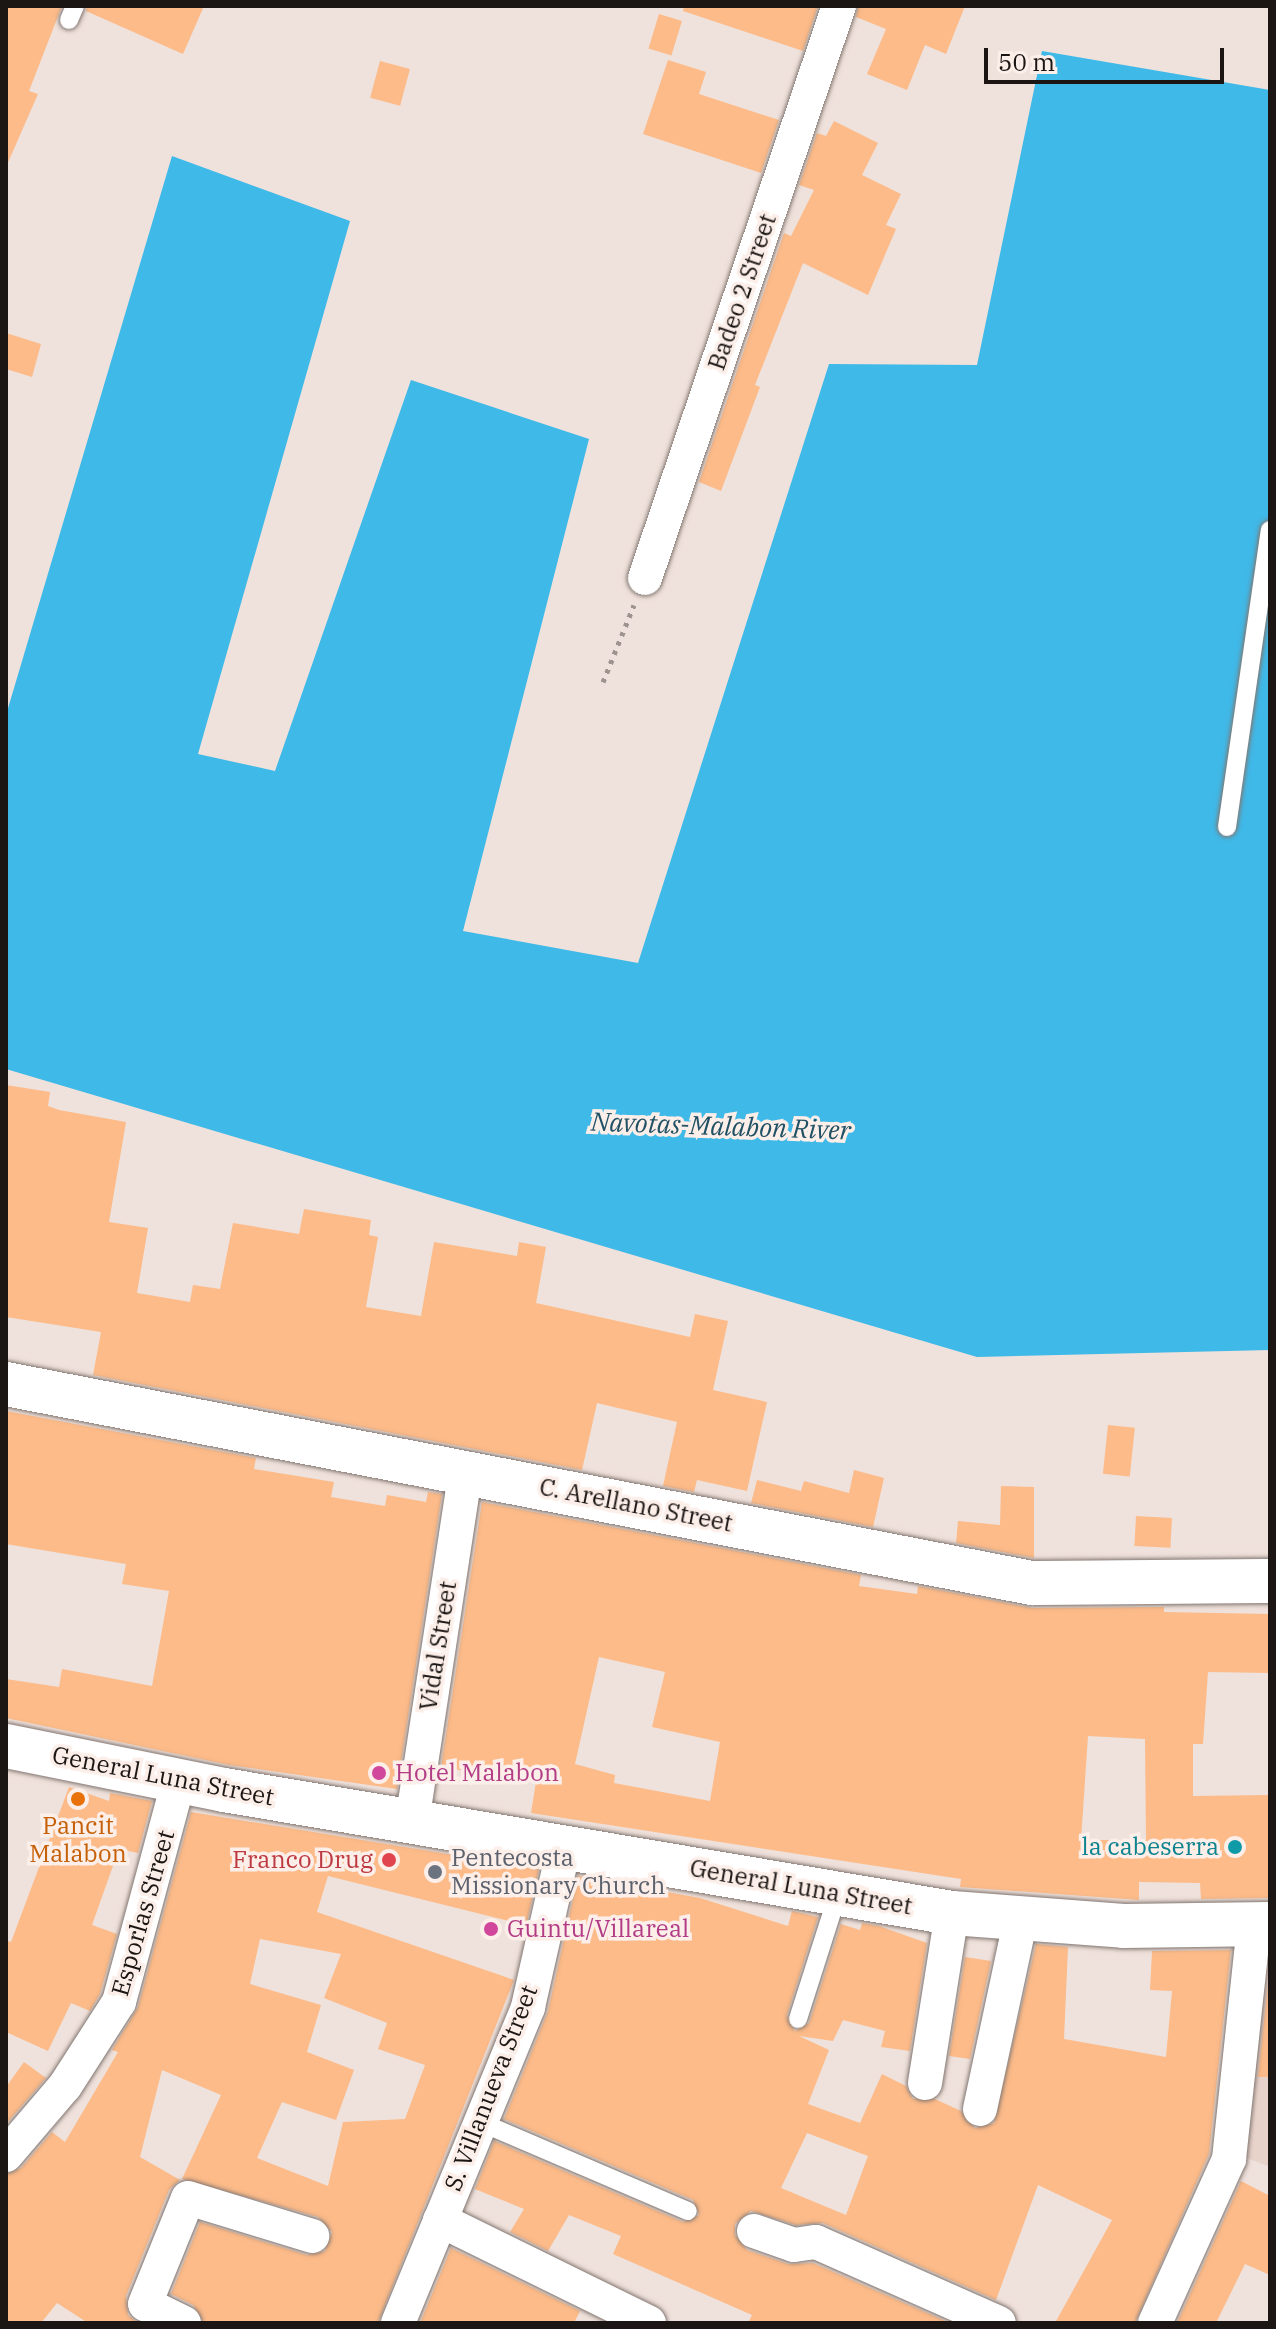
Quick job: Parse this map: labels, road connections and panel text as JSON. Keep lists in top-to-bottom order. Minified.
{"streets":{"main road":["C. Arellano Street","General Luna Street"],"street":["Badeo 2 Street","Vidal Street","Esporlas Street","S. Villanueva Street"]},"crossings":[["C. Arellano Street","Vidal Street"],["Vidal Street","General Luna Street"],["General Luna Street","Esporlas Street"],["General Luna Street","S. Villanueva Street"]],"water":["Navotas-Malabon River"],"places":["Hotel Malabon","Pancit Malabon","la cabeserra","Franco Drug","Pentecosta Missionary Church","Guintu/Villareal"],"scale_bar":"50 m"}
